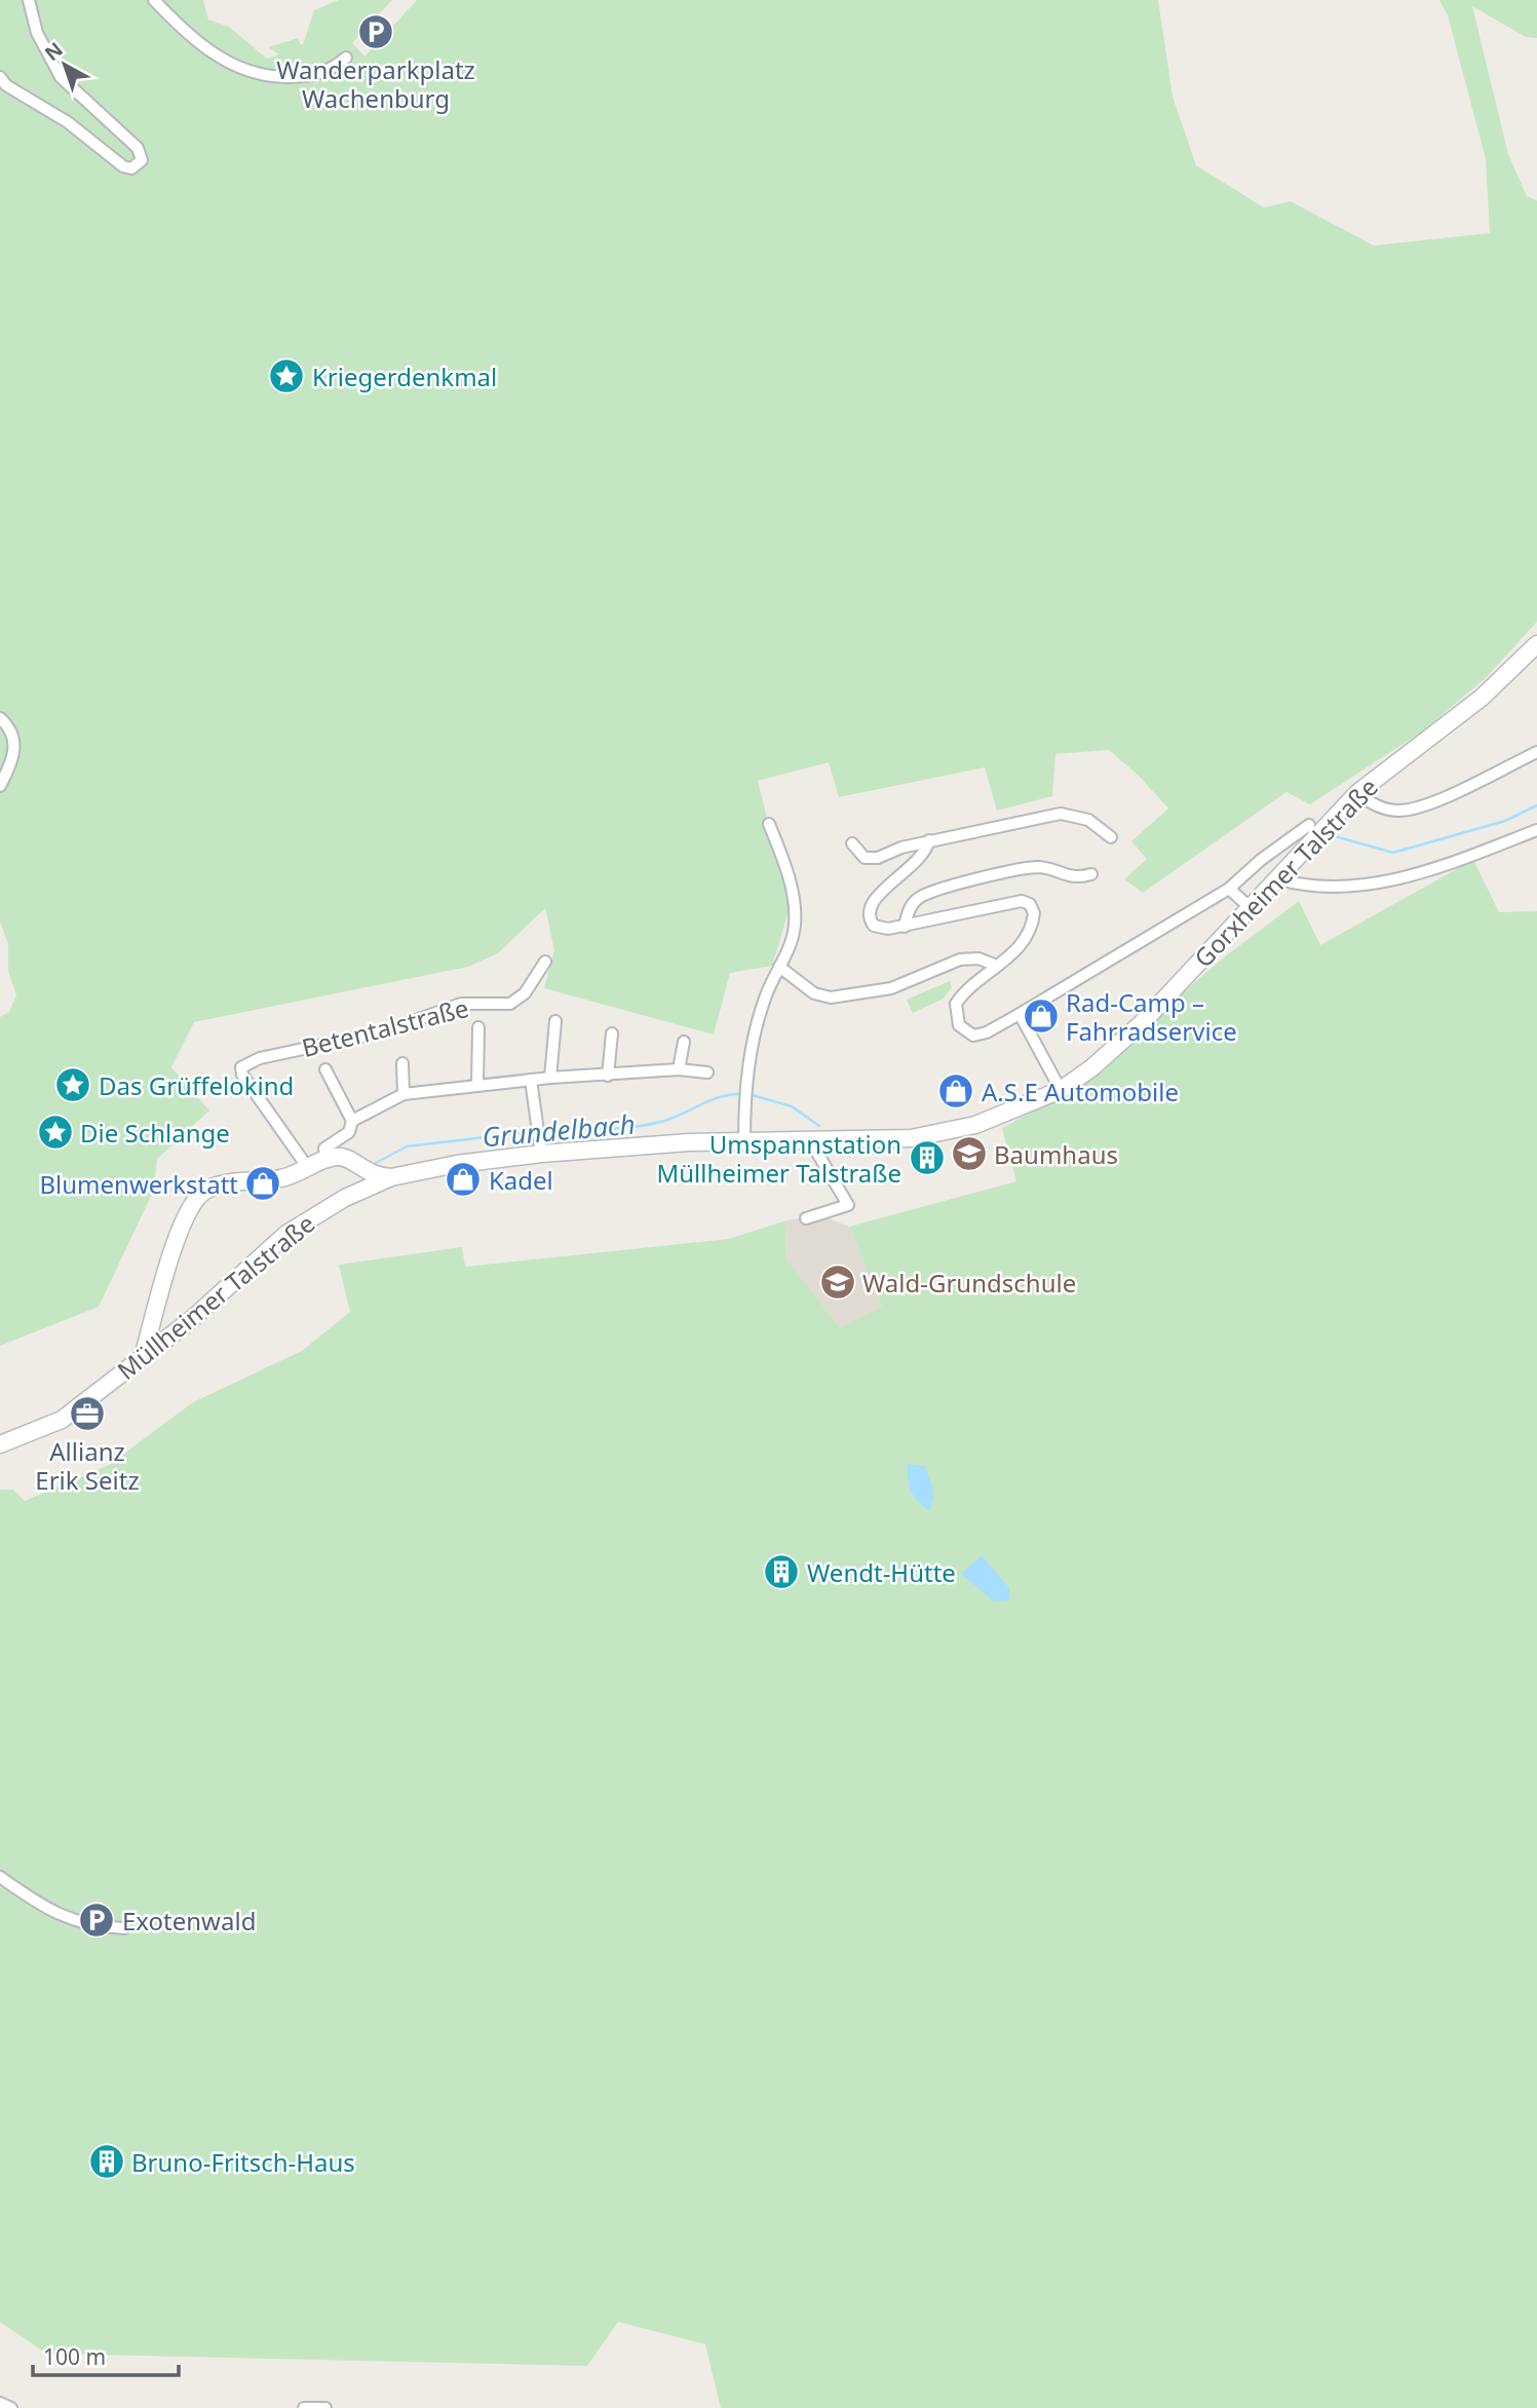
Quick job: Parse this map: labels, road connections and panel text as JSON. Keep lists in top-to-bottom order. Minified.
{"streets":{"main road":["Gorxheimer Talstraße","Müllheimer Talstraße"],"street":["Betentalstraße"]},"crossings":[["Gorxheimer Talstraße","Müllheimer Talstraße"]],"water":["Grundelbach"],"places":{"parking":["Wanderparkplatz Wachenburg","Exotenwald"],"place":["Kriegerdenkmal","Das Grüffelokind","Die Schlange"],"shop":["Rad-Camp – Fahrradservice","A.S.E Automobile","Kadel","Blumenwerkstatt"],"school or university":["Baumhaus","Wald-Grundschule"],"building":["Umspannstation Müllheimer Talstraße","Wendt-Hütte","Bruno-Fritsch-Haus"],"office":["Allianz Erik Seitz"]},"scale_bar":"100 m","north":"top left"}
